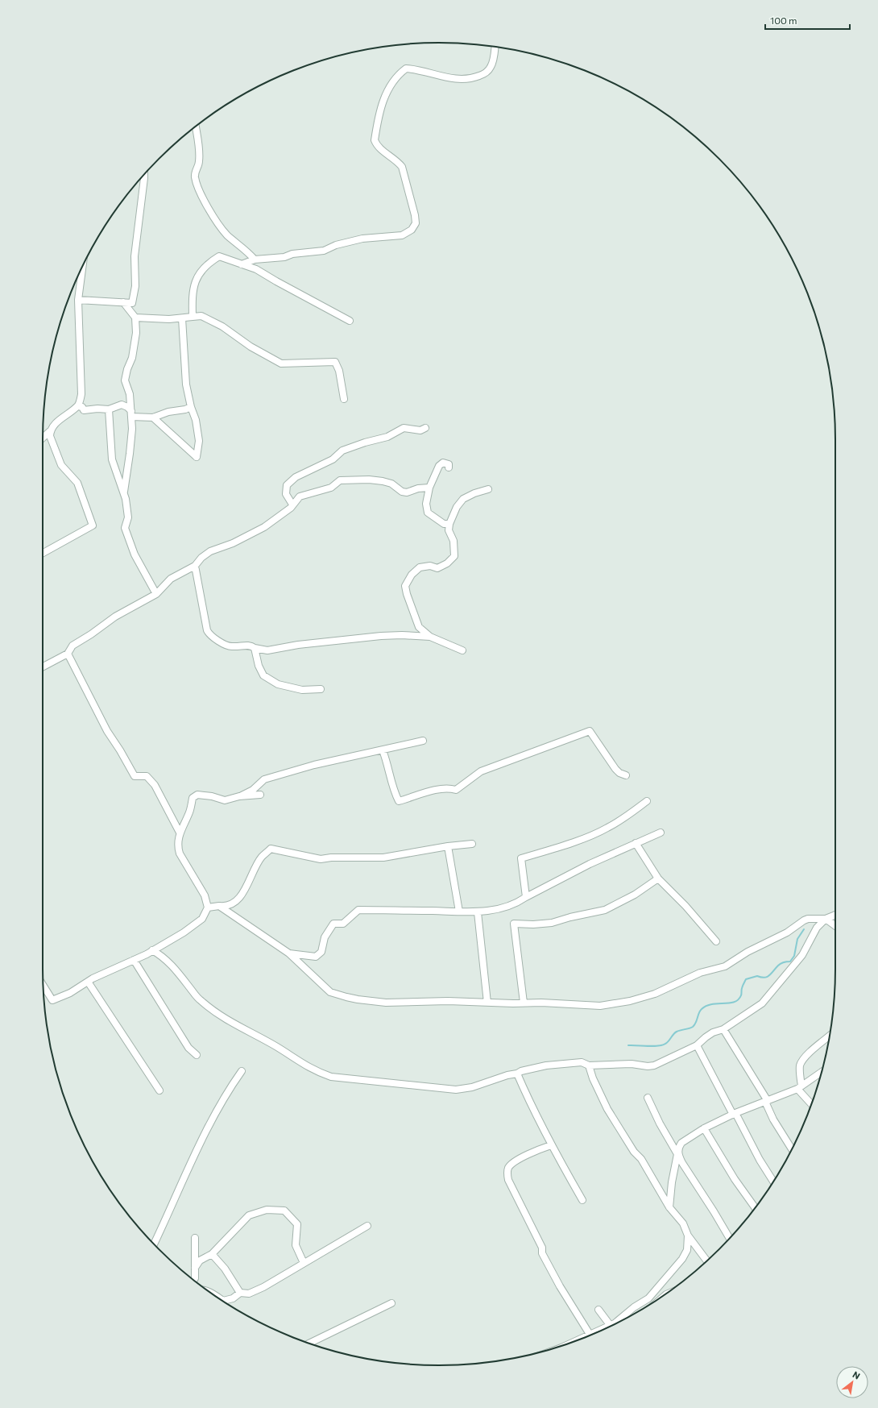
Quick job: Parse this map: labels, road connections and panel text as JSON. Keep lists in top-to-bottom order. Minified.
{"scale_bar":"100 m","north":"top right"}
